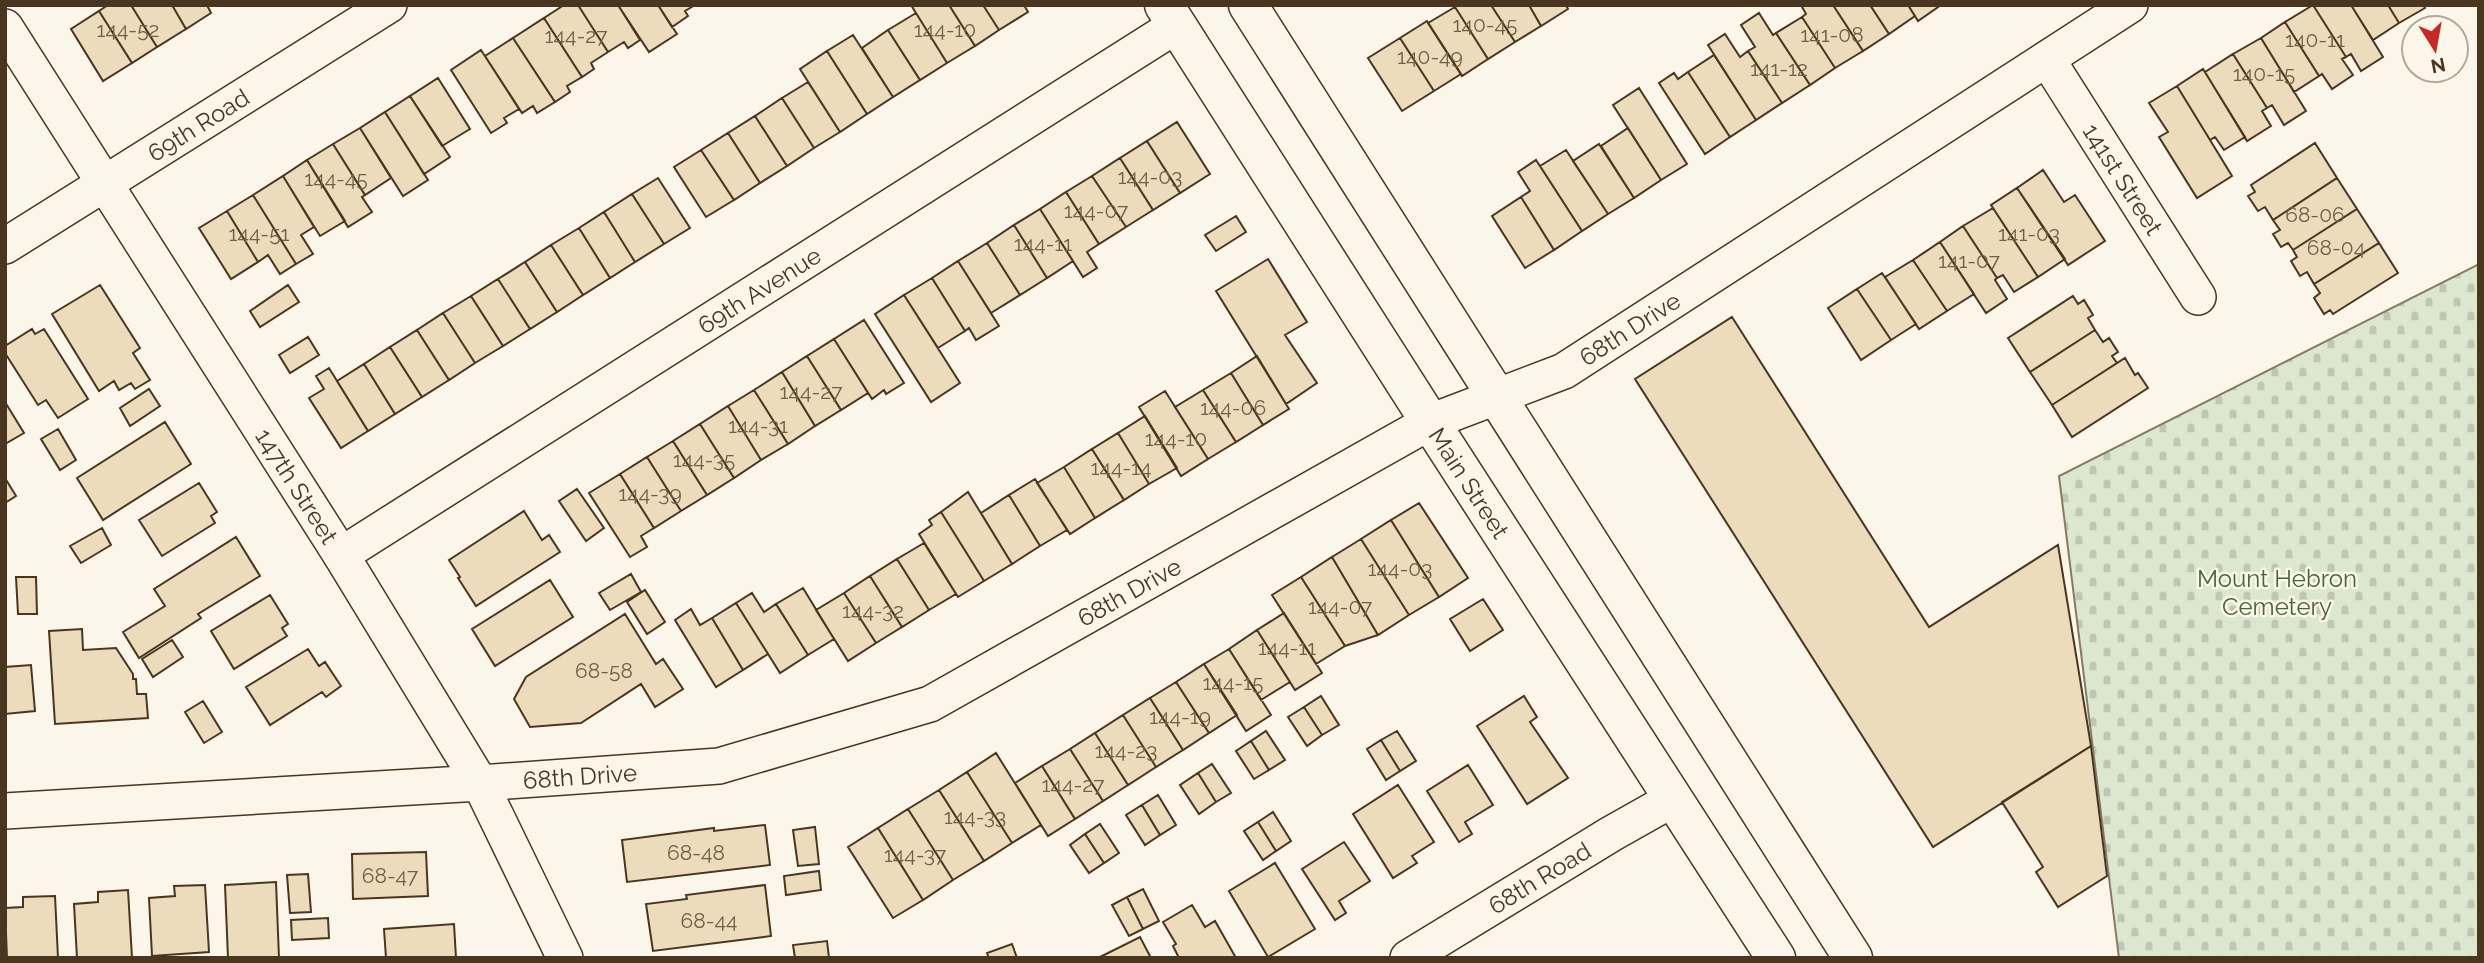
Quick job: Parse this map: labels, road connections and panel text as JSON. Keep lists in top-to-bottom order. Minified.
{"streets":{"main road":["Main Street"],"street":["69th Road","141st Street","69th Avenue","68th Drive","147th Street","68th Road"]},"crossings":[["69th Road","147th Street"],["141st Street","68th Drive"],["69th Avenue","Main Street"],["69th Avenue","147th Street"],["68th Drive","Main Street"],["68th Drive","147th Street"],["Main Street","68th Road"]],"parks":["Mount Hebron Cemetery"],"house_numbers":["140-45","144-52","144-10","141-08","144-27","140-11","140-49","141-12","140-15","144-03","144-45","144-07","68-06","144-51","141-03","144-11","68-04","141-07","144-27","144-06","144-31","144-10","144-35","144-14","144-39","144-03","144-07","144-32","144-11","68-58","144-15","144-19","144-23","144-27","144-33","68-48","144-37","68-47","68-44"],"north":"bottom"}
